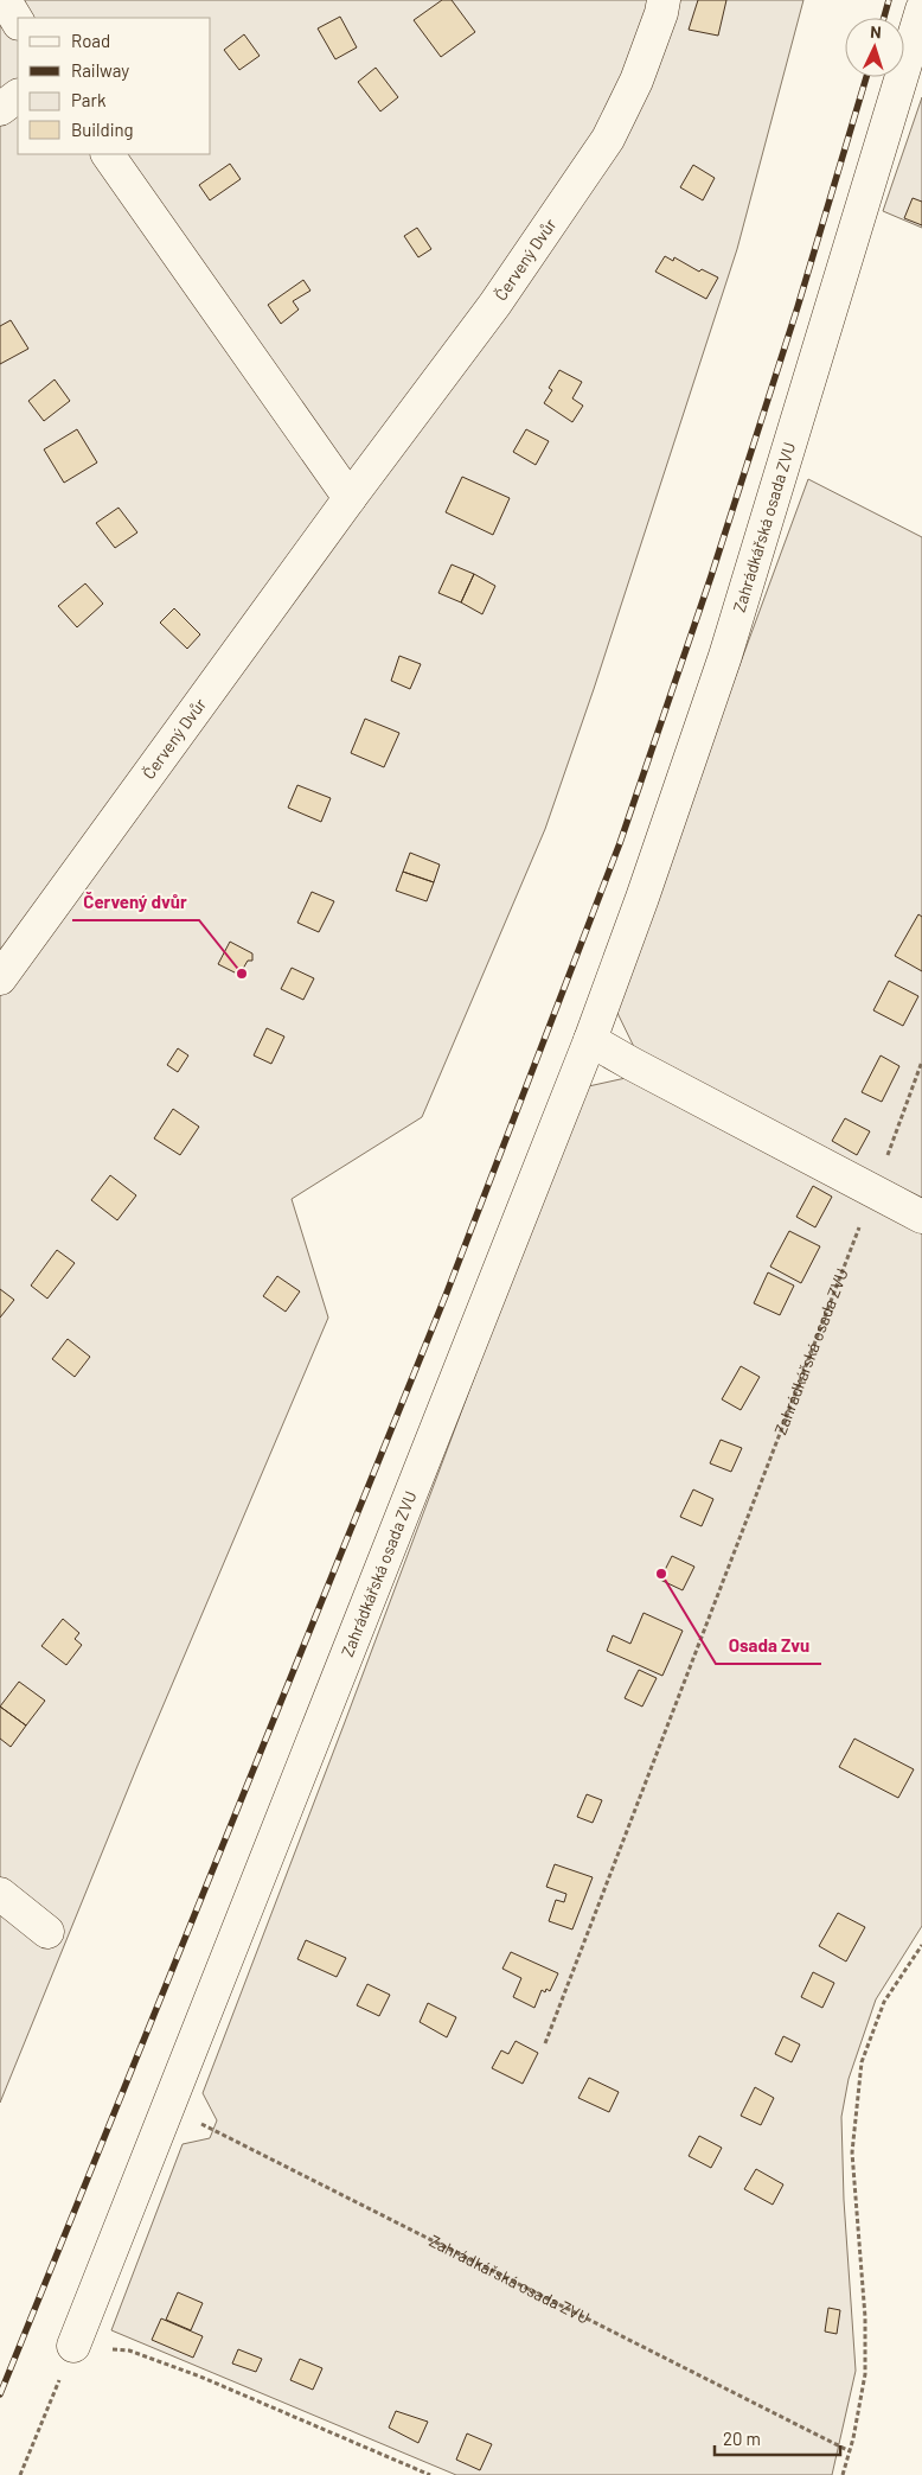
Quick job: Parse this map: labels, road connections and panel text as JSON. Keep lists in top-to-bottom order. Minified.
{"streets":{"street":["Červený Dvůr","Zahrádkářská osada ZVU"]},"places":["Červený dvůr","Osada Zvu"],"legend":["Road","Railway","Park","Building"],"scale_bar":"20 m","north":"top"}
